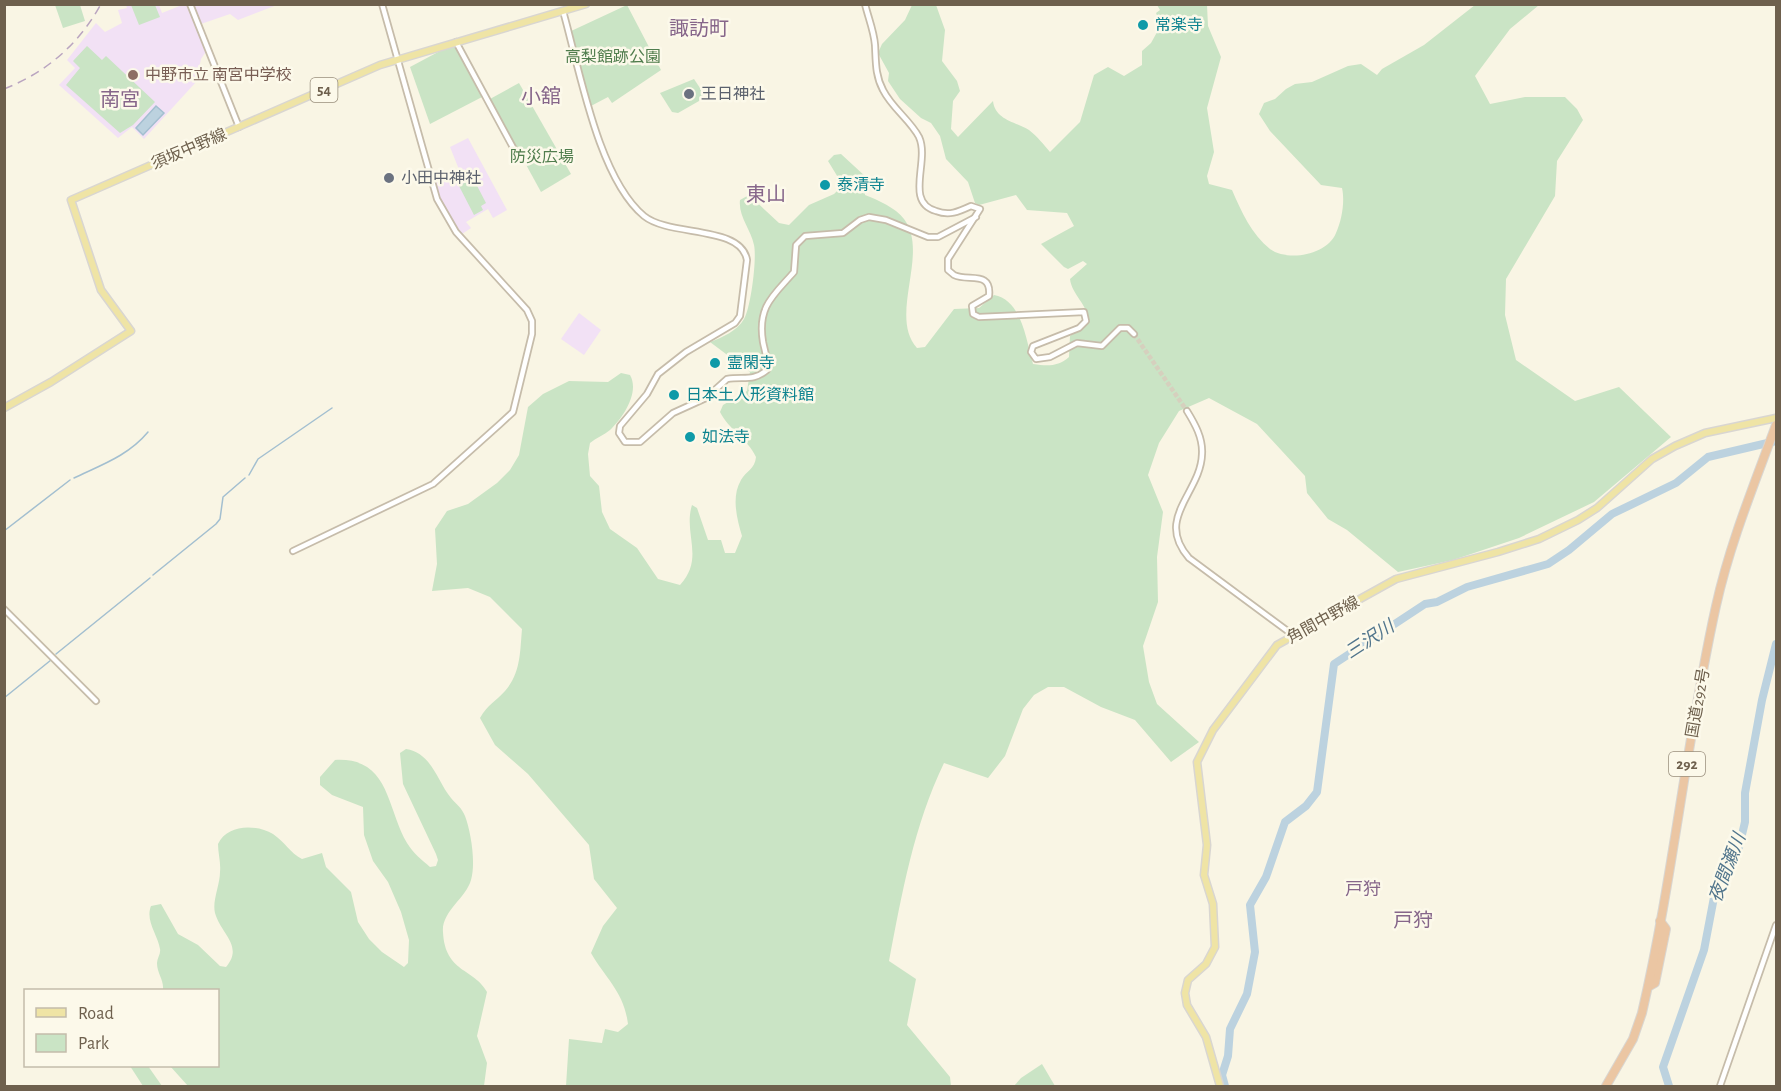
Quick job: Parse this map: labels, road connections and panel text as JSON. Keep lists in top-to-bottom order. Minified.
{"streets":{"highway":["国道292号","292"],"main road":["54","須坂中野線","角間中野線"]},"districts":["諏訪町","小舘","南宮","東山","戸狩","戸狩"],"water":["三沢川","夜間瀬川"],"parks":["高梨館跡公園","防災広場"],"places":["常楽寺","中野市立 南宮中学校","王日神社","小田中神社","泰清寺","霊閑寺","日本土人形資料館","如法寺"],"legend":["Road","Park"]}
